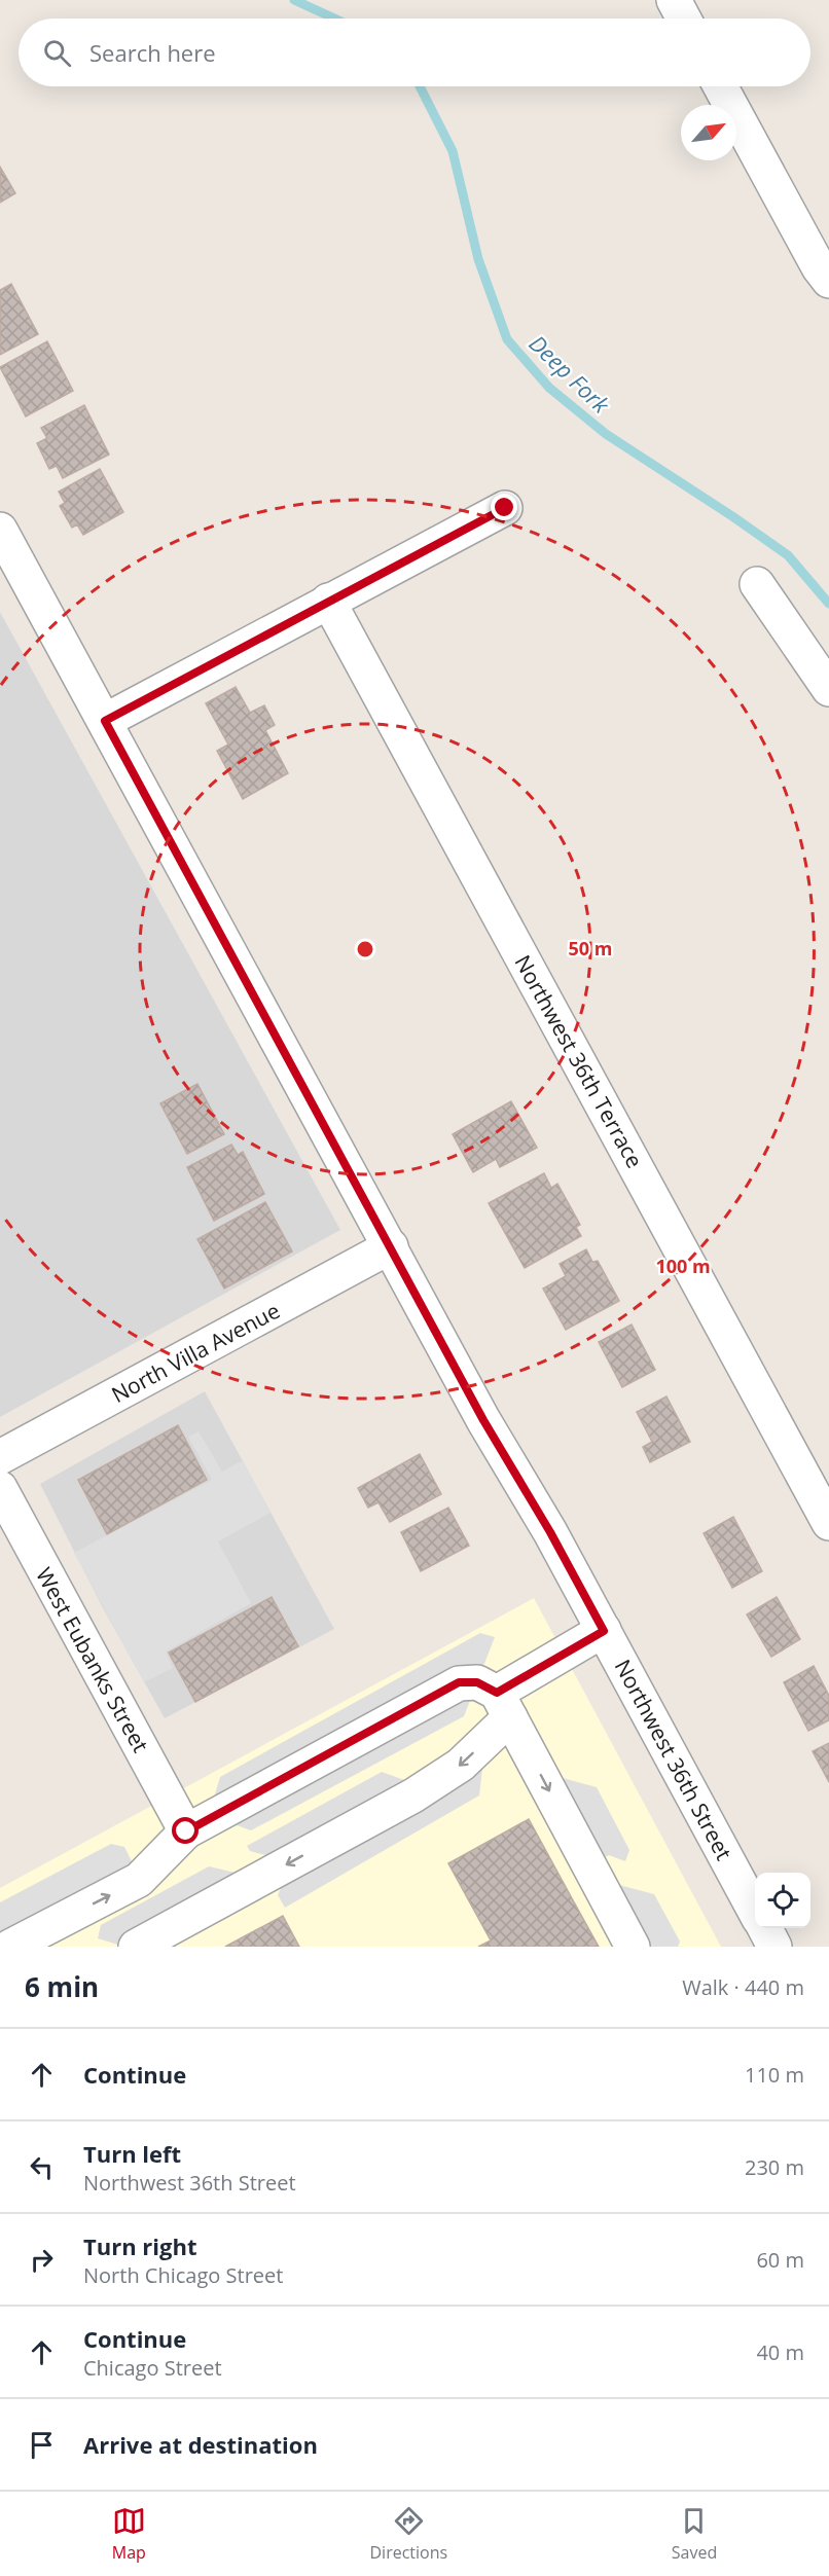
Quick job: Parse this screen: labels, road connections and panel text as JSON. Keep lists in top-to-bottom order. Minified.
{"streets":{"street":["Northwest 36th Terrace","North Villa Avenue","West Eubanks Street","Northwest 36th Street"]},"crossings":[["North Villa Avenue","Northwest 36th Street"]],"water":["Deep Fork"],"north":"top right","page":{"search":"Search here","heading":["6 min","Walk · 440 m"],"list":[["Continue","110 m"],["Turn left","Northwest 36th Street","230 m"],["Turn right","North Chicago Street","60 m"],["Continue","Chicago Street","40 m"],"Arrive at destination"],"nav":["Map","Directions","Saved"]},"rings":["50 m","100 m"]}
